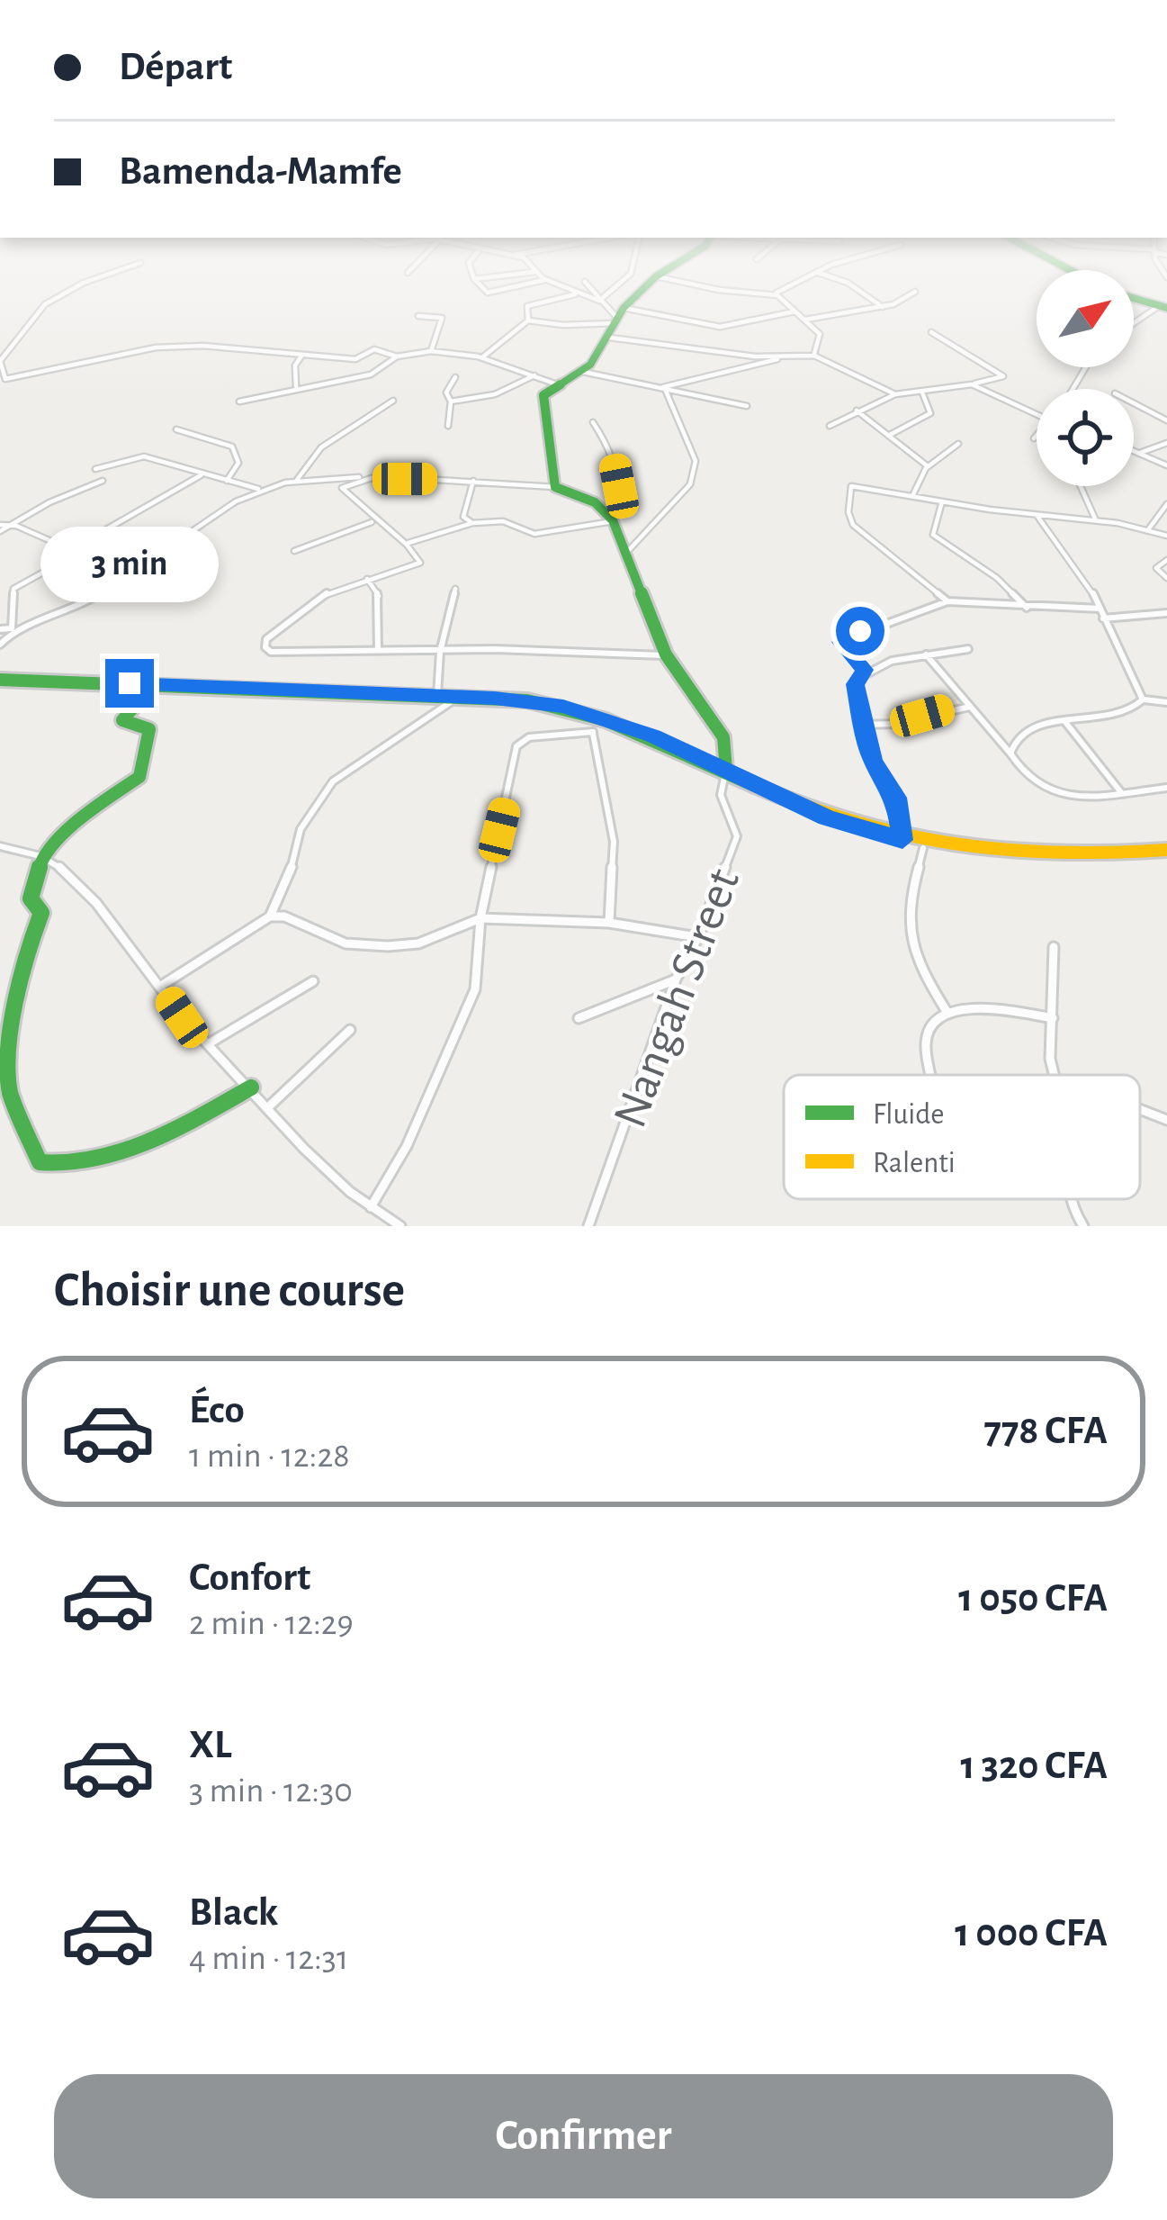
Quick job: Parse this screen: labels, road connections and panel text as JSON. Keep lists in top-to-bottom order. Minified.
{"streets":{"street":["Nangah Street"]},"legend":["Fluide","Ralenti"],"north":"top right","page":{"banner":["Départ","Bamenda-Mamfe"],"bubble":"3 min","heading":"Choisir une course","list":[{"name":"Éco","note":"1 min · 12:28","value":"778 CFA"},{"name":"Confort","note":"2 min · 12:29","value":"1 050 CFA"},{"name":"XL","note":"3 min · 12:30","value":"1 320 CFA"},{"name":"Black","note":"4 min · 12:31","value":"1 000 CFA"}],"buttons":"Confirmer"}}
